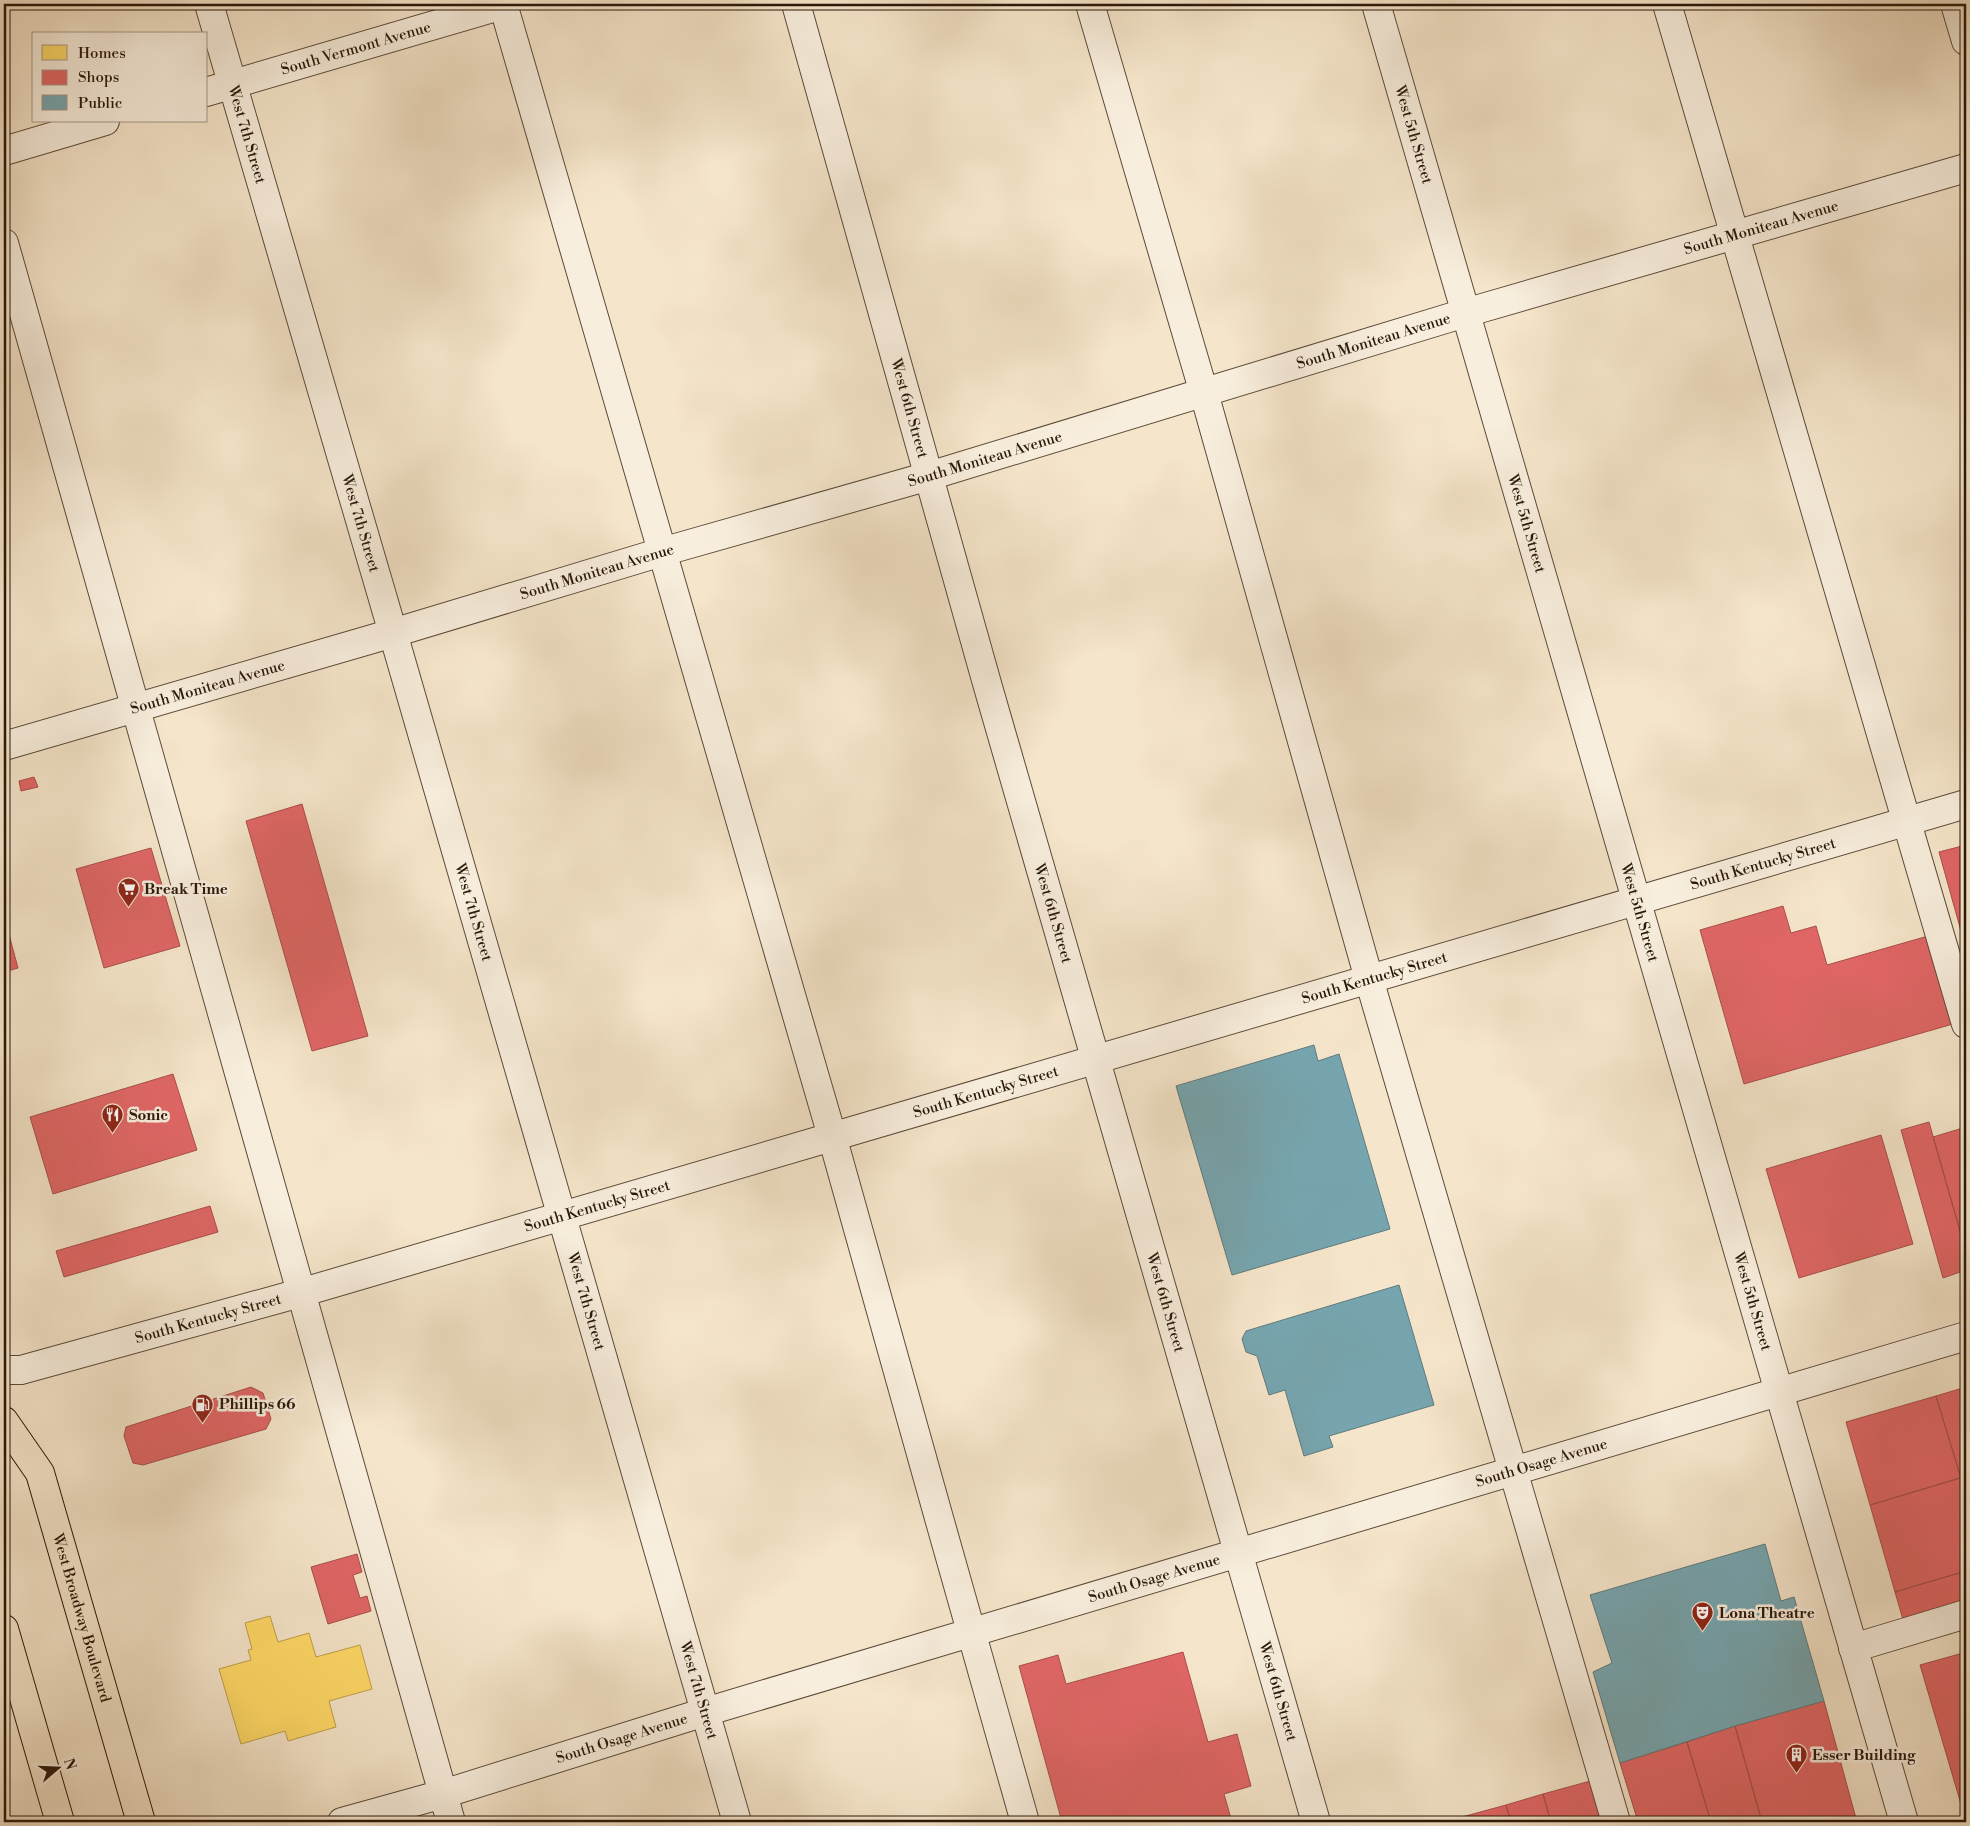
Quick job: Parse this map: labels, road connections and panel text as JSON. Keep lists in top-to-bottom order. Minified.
{"streets":{"highway":["West Broadway Boulevard"],"street":["South Vermont Avenue","West 7th Street","West 5th Street","South Moniteau Avenue","West 6th Street","South Kentucky Street","South Osage Avenue"]},"crossings":[["South Vermont Avenue","West 7th Street"],["West 7th Street","South Moniteau Avenue"],["West 7th Street","South Kentucky Street"],["West 7th Street","South Osage Avenue"],["West 5th Street","South Moniteau Avenue"],["West 5th Street","South Kentucky Street"],["West 5th Street","South Osage Avenue"],["South Moniteau Avenue","West 6th Street"],["West 6th Street","South Kentucky Street"],["West 6th Street","South Osage Avenue"]],"places":{"supermarket":["Break Time"],"restaurant":["Sonic"],"fuel station":["Phillips 66"],"theatre":["Lona Theatre"],"building":["Esser Building"]},"legend":["Homes","Shops","Public"],"north":"right"}
